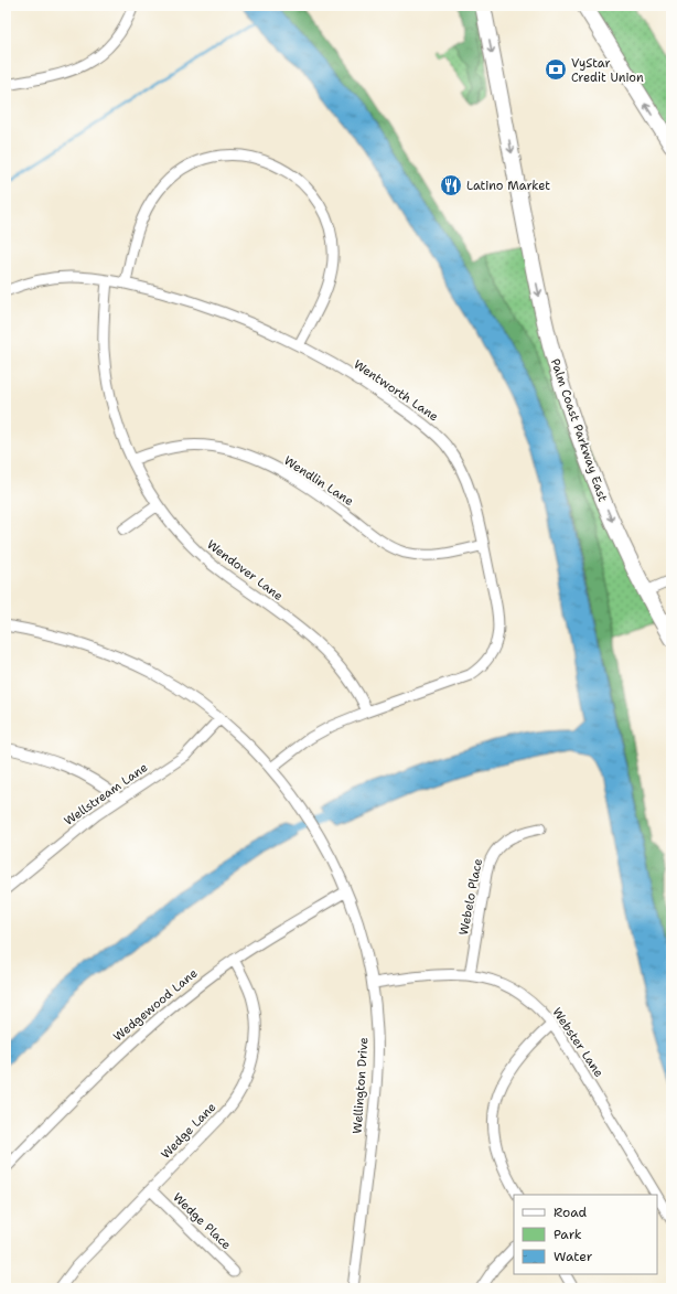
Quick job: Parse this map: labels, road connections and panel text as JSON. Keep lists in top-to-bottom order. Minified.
{"streets":{"main road":["Palm Coast Parkway East"],"street":["Wentworth Lane","Wendlin Lane","Wendover Lane","Wellstream Lane","Webelo Place","Wedgewood Lane","Webster Lane","Wellington Drive","Wedge Lane","Wedge Place"]},"crossings":[["Wentworth Lane","Wendlin Lane"],["Wentworth Lane","Wendover Lane"],["Wentworth Lane","Wellington Drive"],["Wendlin Lane","Wendover Lane"],["Wellstream Lane","Wellington Drive"],["Webelo Place","Webster Lane"],["Wedgewood Lane","Wellington Drive"],["Wedgewood Lane","Wedge Lane"],["Webster Lane","Wellington Drive"],["Wedge Lane","Wedge Place"]],"one_way":["Palm Coast Parkway East"],"places":{"bank":["VyStar Credit Union"],"restaurant":["Latino Market"]},"legend":["Road","Park","Water"]}
